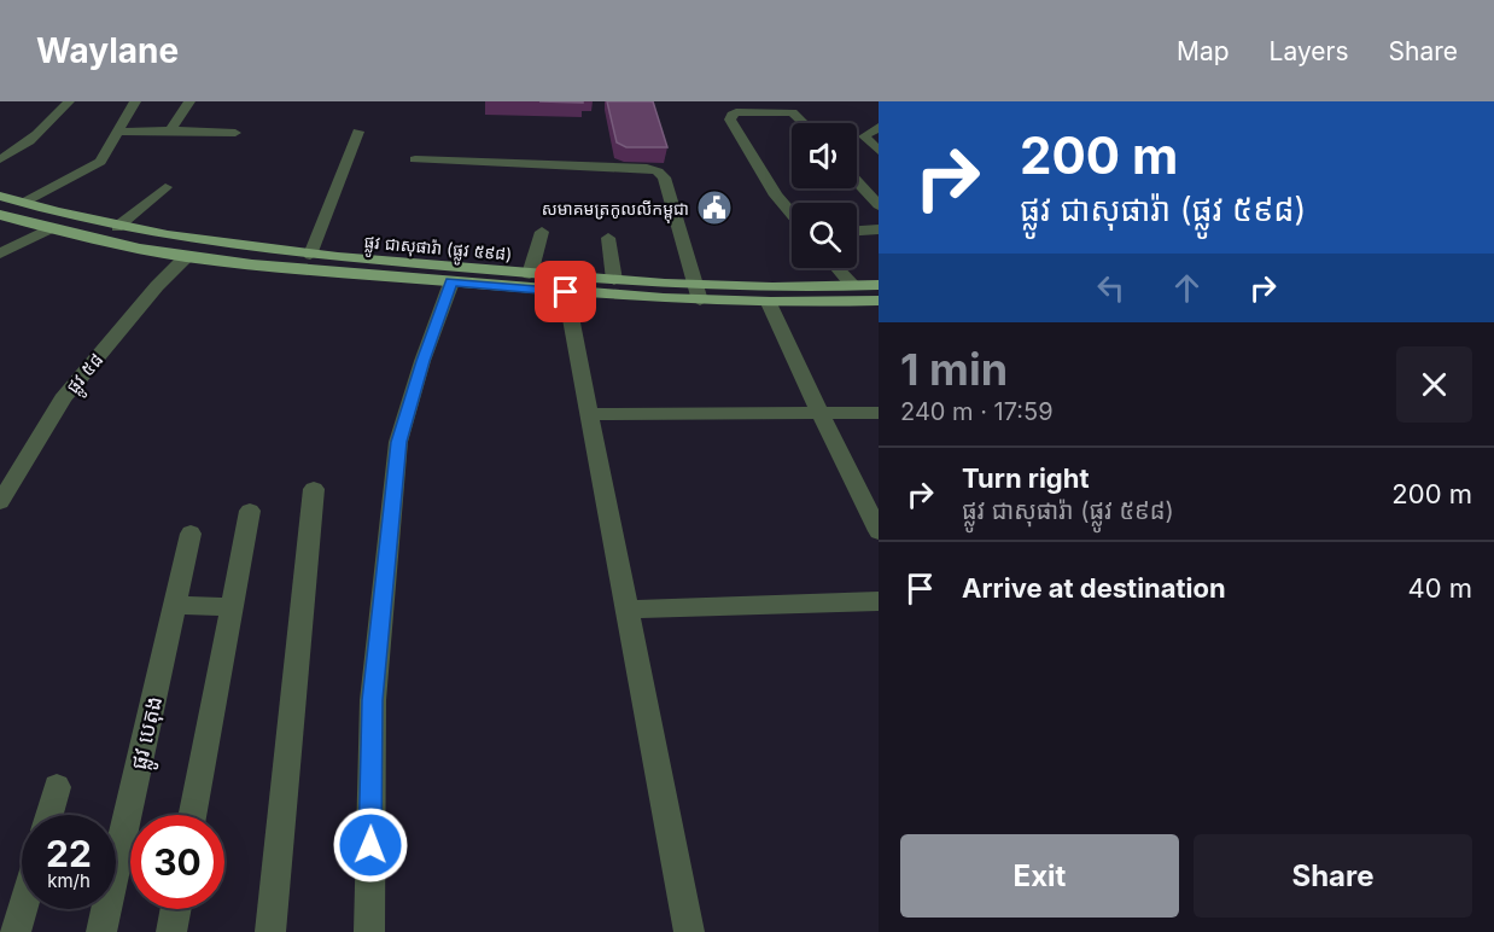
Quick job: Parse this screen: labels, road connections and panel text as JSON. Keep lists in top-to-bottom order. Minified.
{"streets":{"main road":["ផ្លូវ ជាសុផារ៉ា (ផ្លូវ ៥៩៨)"],"street":["ផ្លូវ ៥៨","ផ្លូវ បេតុង"]},"crossings":[["ផ្លូវ ជាសុផារ៉ា (ផ្លូវ ៥៩៨)","ផ្លូវ ៥៨"]],"places":{"public building":["សមាគមត្រកូលលីកម្ពុជា"]},"page":{"header":"Waylane","nav":["Map","Layers","Share"],"turn":["200 m","ផ្លូវ ជាសុផារ៉ា (ផ្លូវ ៥៩៨)"],"heading":["1 min","240 m · 17:59"],"list":[{"name":"Turn right","note":"ផ្លូវ ជាសុផារ៉ា (ផ្លូវ ៥៩៨)","value":"200 m"},{"name":"Arrive at destination","value":"40 m"}],"speed":"22 km/h","limit":"30","buttons":["Exit","Share"]}}
